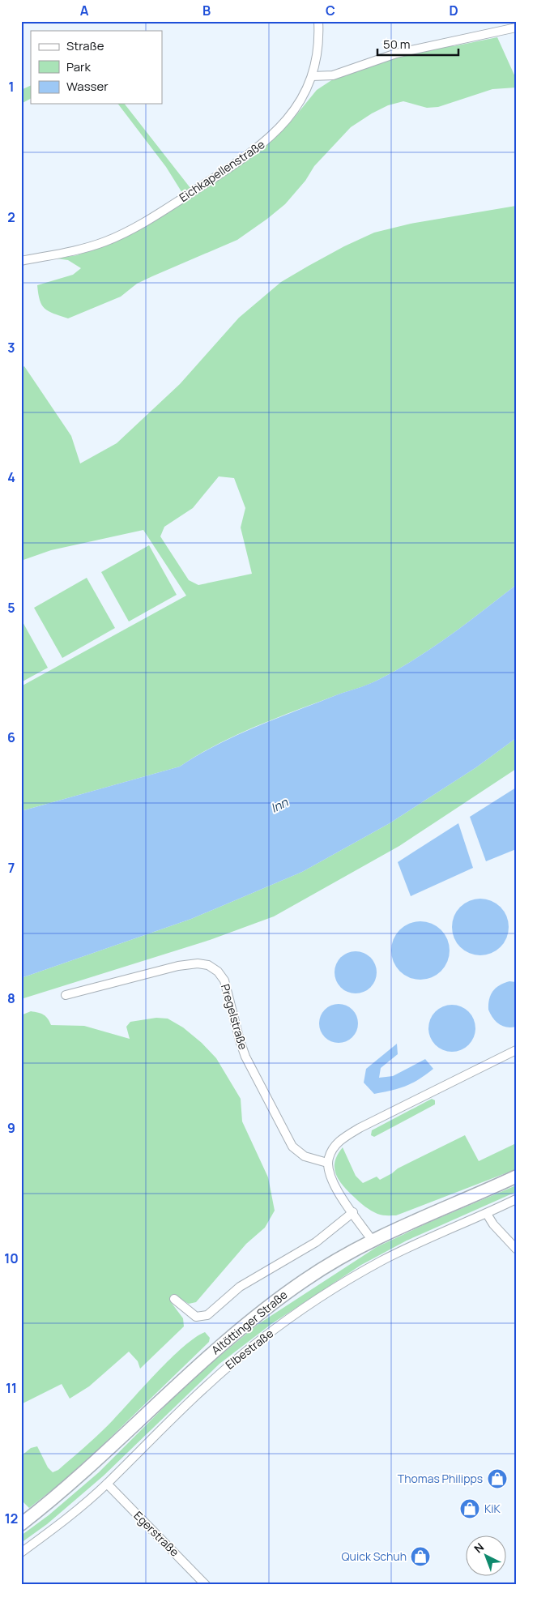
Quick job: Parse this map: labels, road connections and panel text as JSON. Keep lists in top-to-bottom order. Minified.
{"streets":{"main road":["Altöttinger Straße"],"street":["Eichkapellenstraße","Pregelstraße","Elbestraße","Egerstraße"]},"crossings":[["Elbestraße","Egerstraße"]],"water":["Inn"],"places":{"shop":["Thomas Philipps","KiK","Quick Schuh"]},"legend":["Straße","Park","Wasser"],"scale_bar":"50 m","north":"top left","grid":{"columns":["A","B","C","D"],"rows":["1","2","3","4","5","6","7","8","9","10","11","12"]}}
